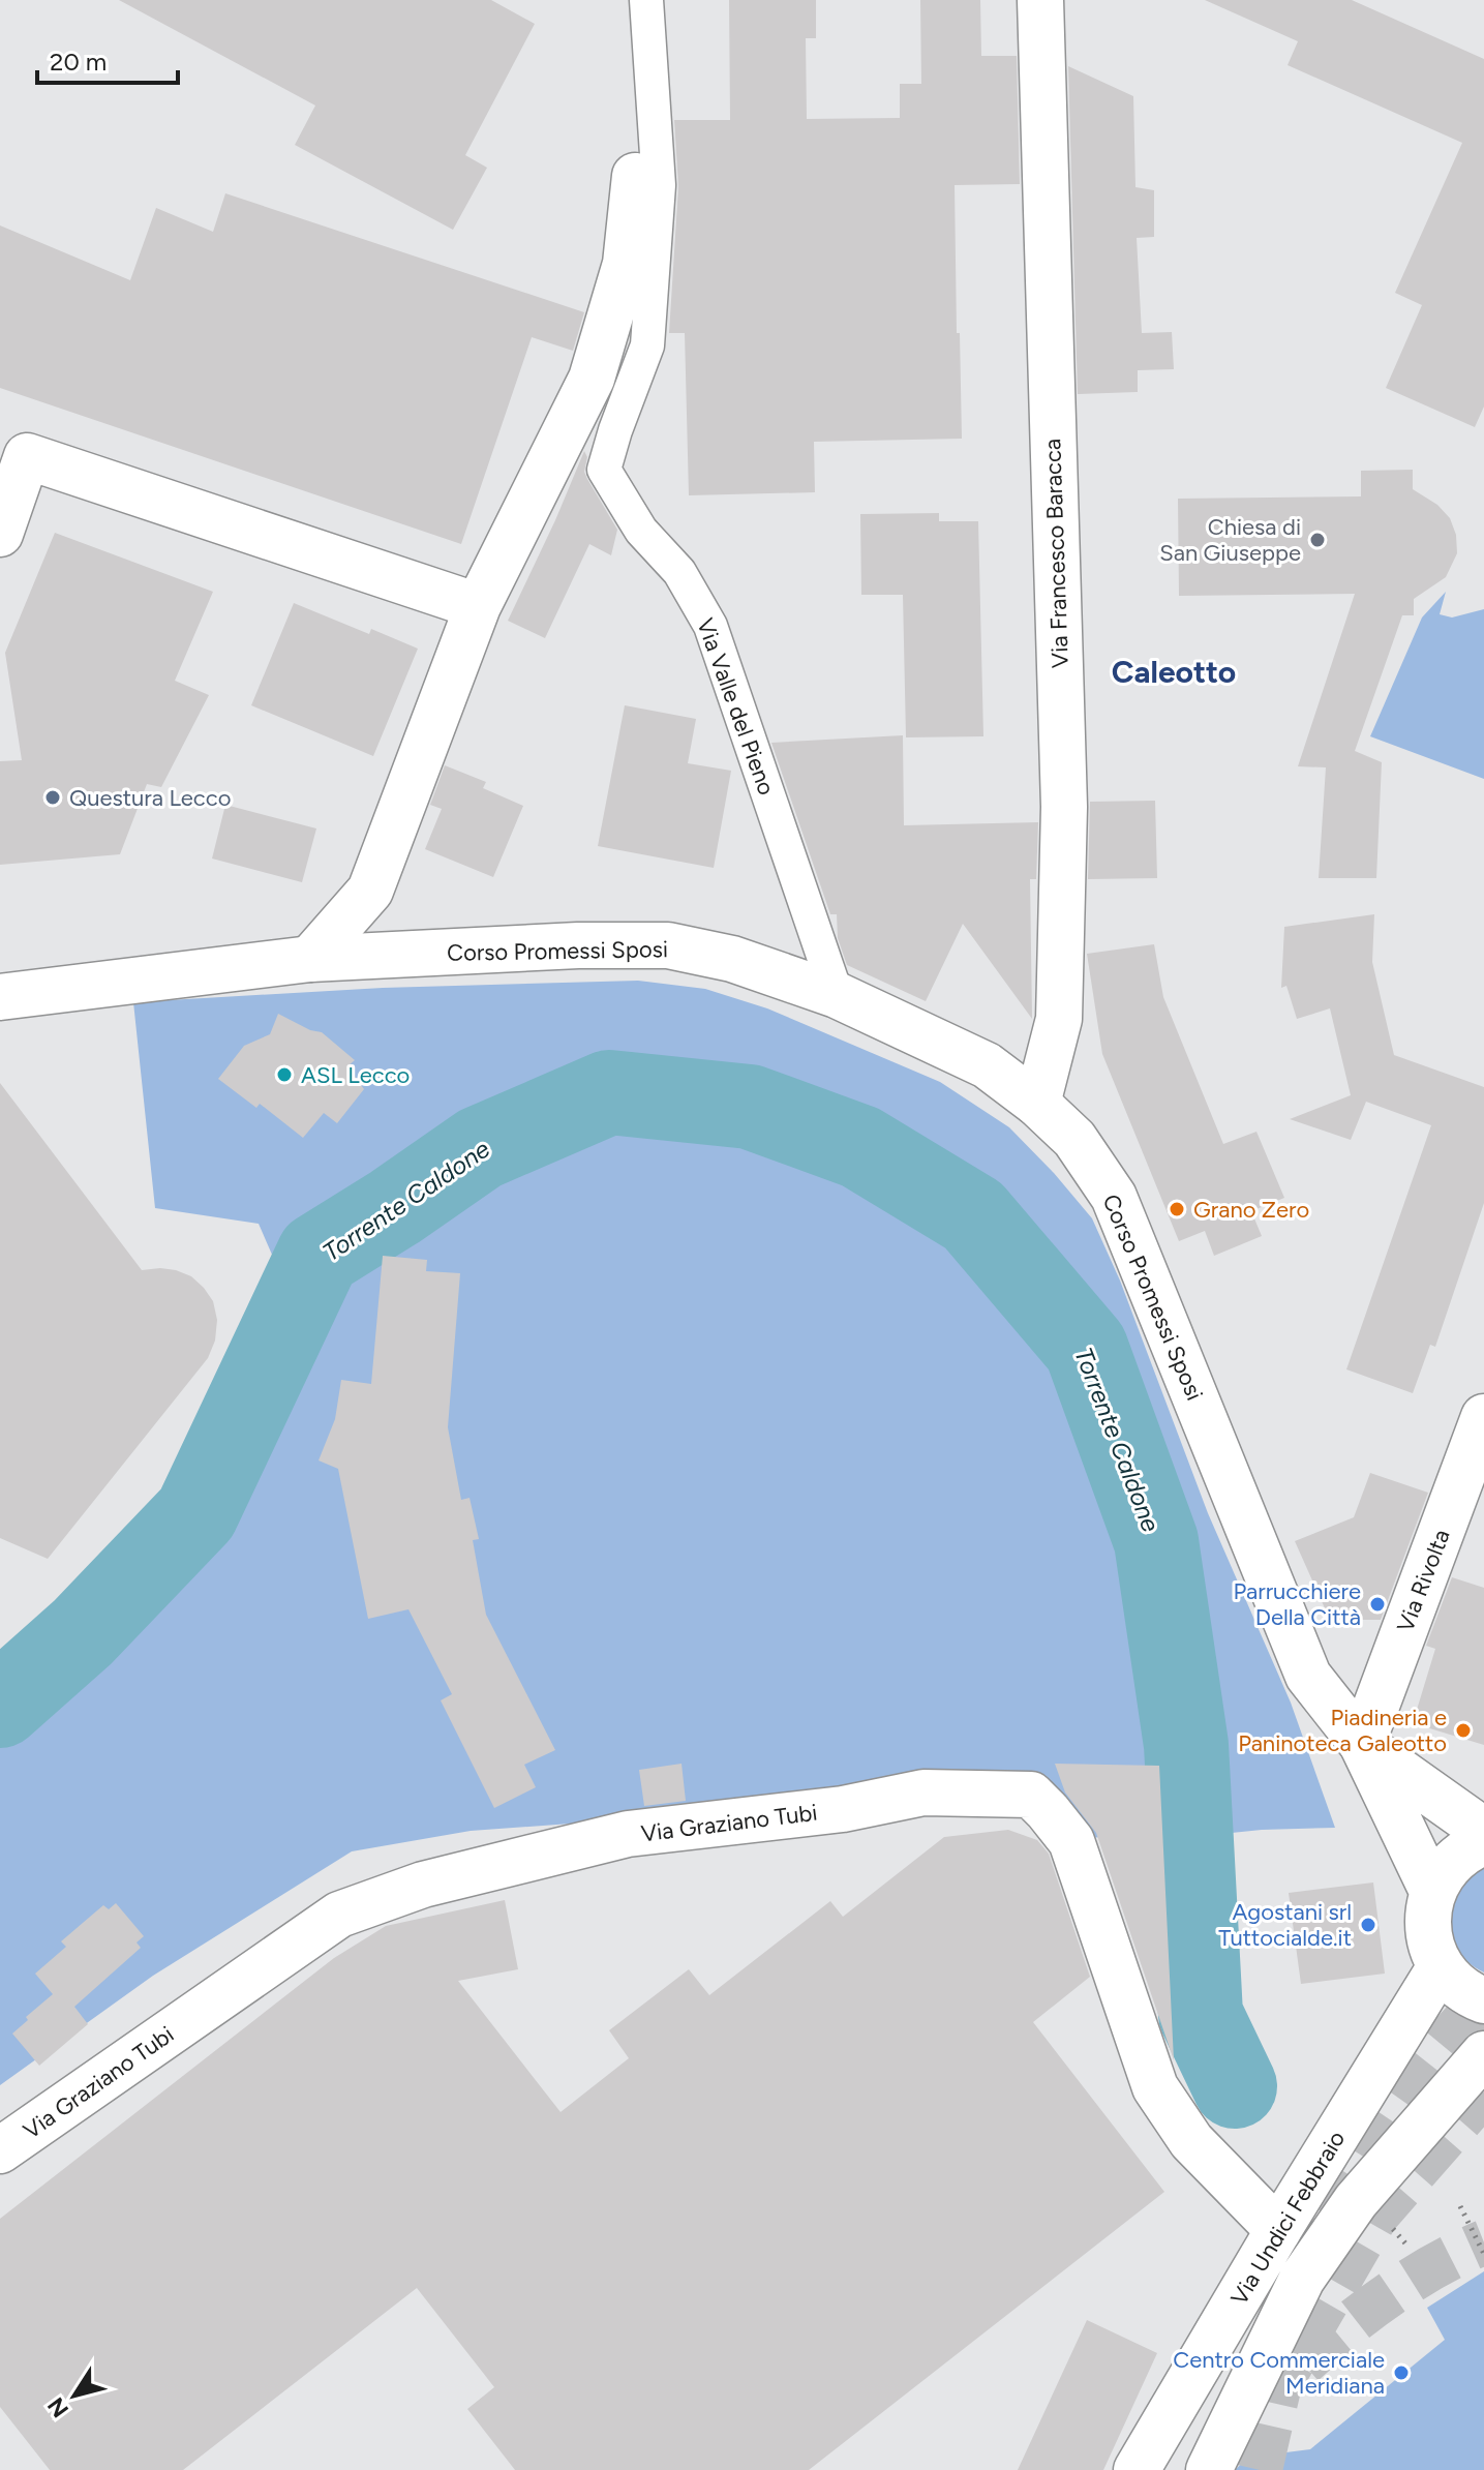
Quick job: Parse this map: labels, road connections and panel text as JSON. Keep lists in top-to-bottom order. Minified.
{"streets":{"street":["Via Francesco Baracca","Via Valle del Pieno","Corso Promessi Sposi","Via Rivolta","Via Graziano Tubi","Via Undici Febbraio"]},"crossings":[["Via Francesco Baracca","Corso Promessi Sposi"],["Via Valle del Pieno","Corso Promessi Sposi"],["Corso Promessi Sposi","Via Rivolta"],["Via Graziano Tubi","Via Undici Febbraio"]],"districts":["Caleotto"],"water":["Torrente Caldone"],"places":["Chiesa di San Giuseppe","Questura Lecco","ASL Lecco","Grano Zero","Parrucchiere Della Città","Piadineria e Paninoteca Galeotto","Agostani srl Tuttocialde.it","Centro Commerciale Meridiana"],"scale_bar":"20 m","north":"bottom left"}
